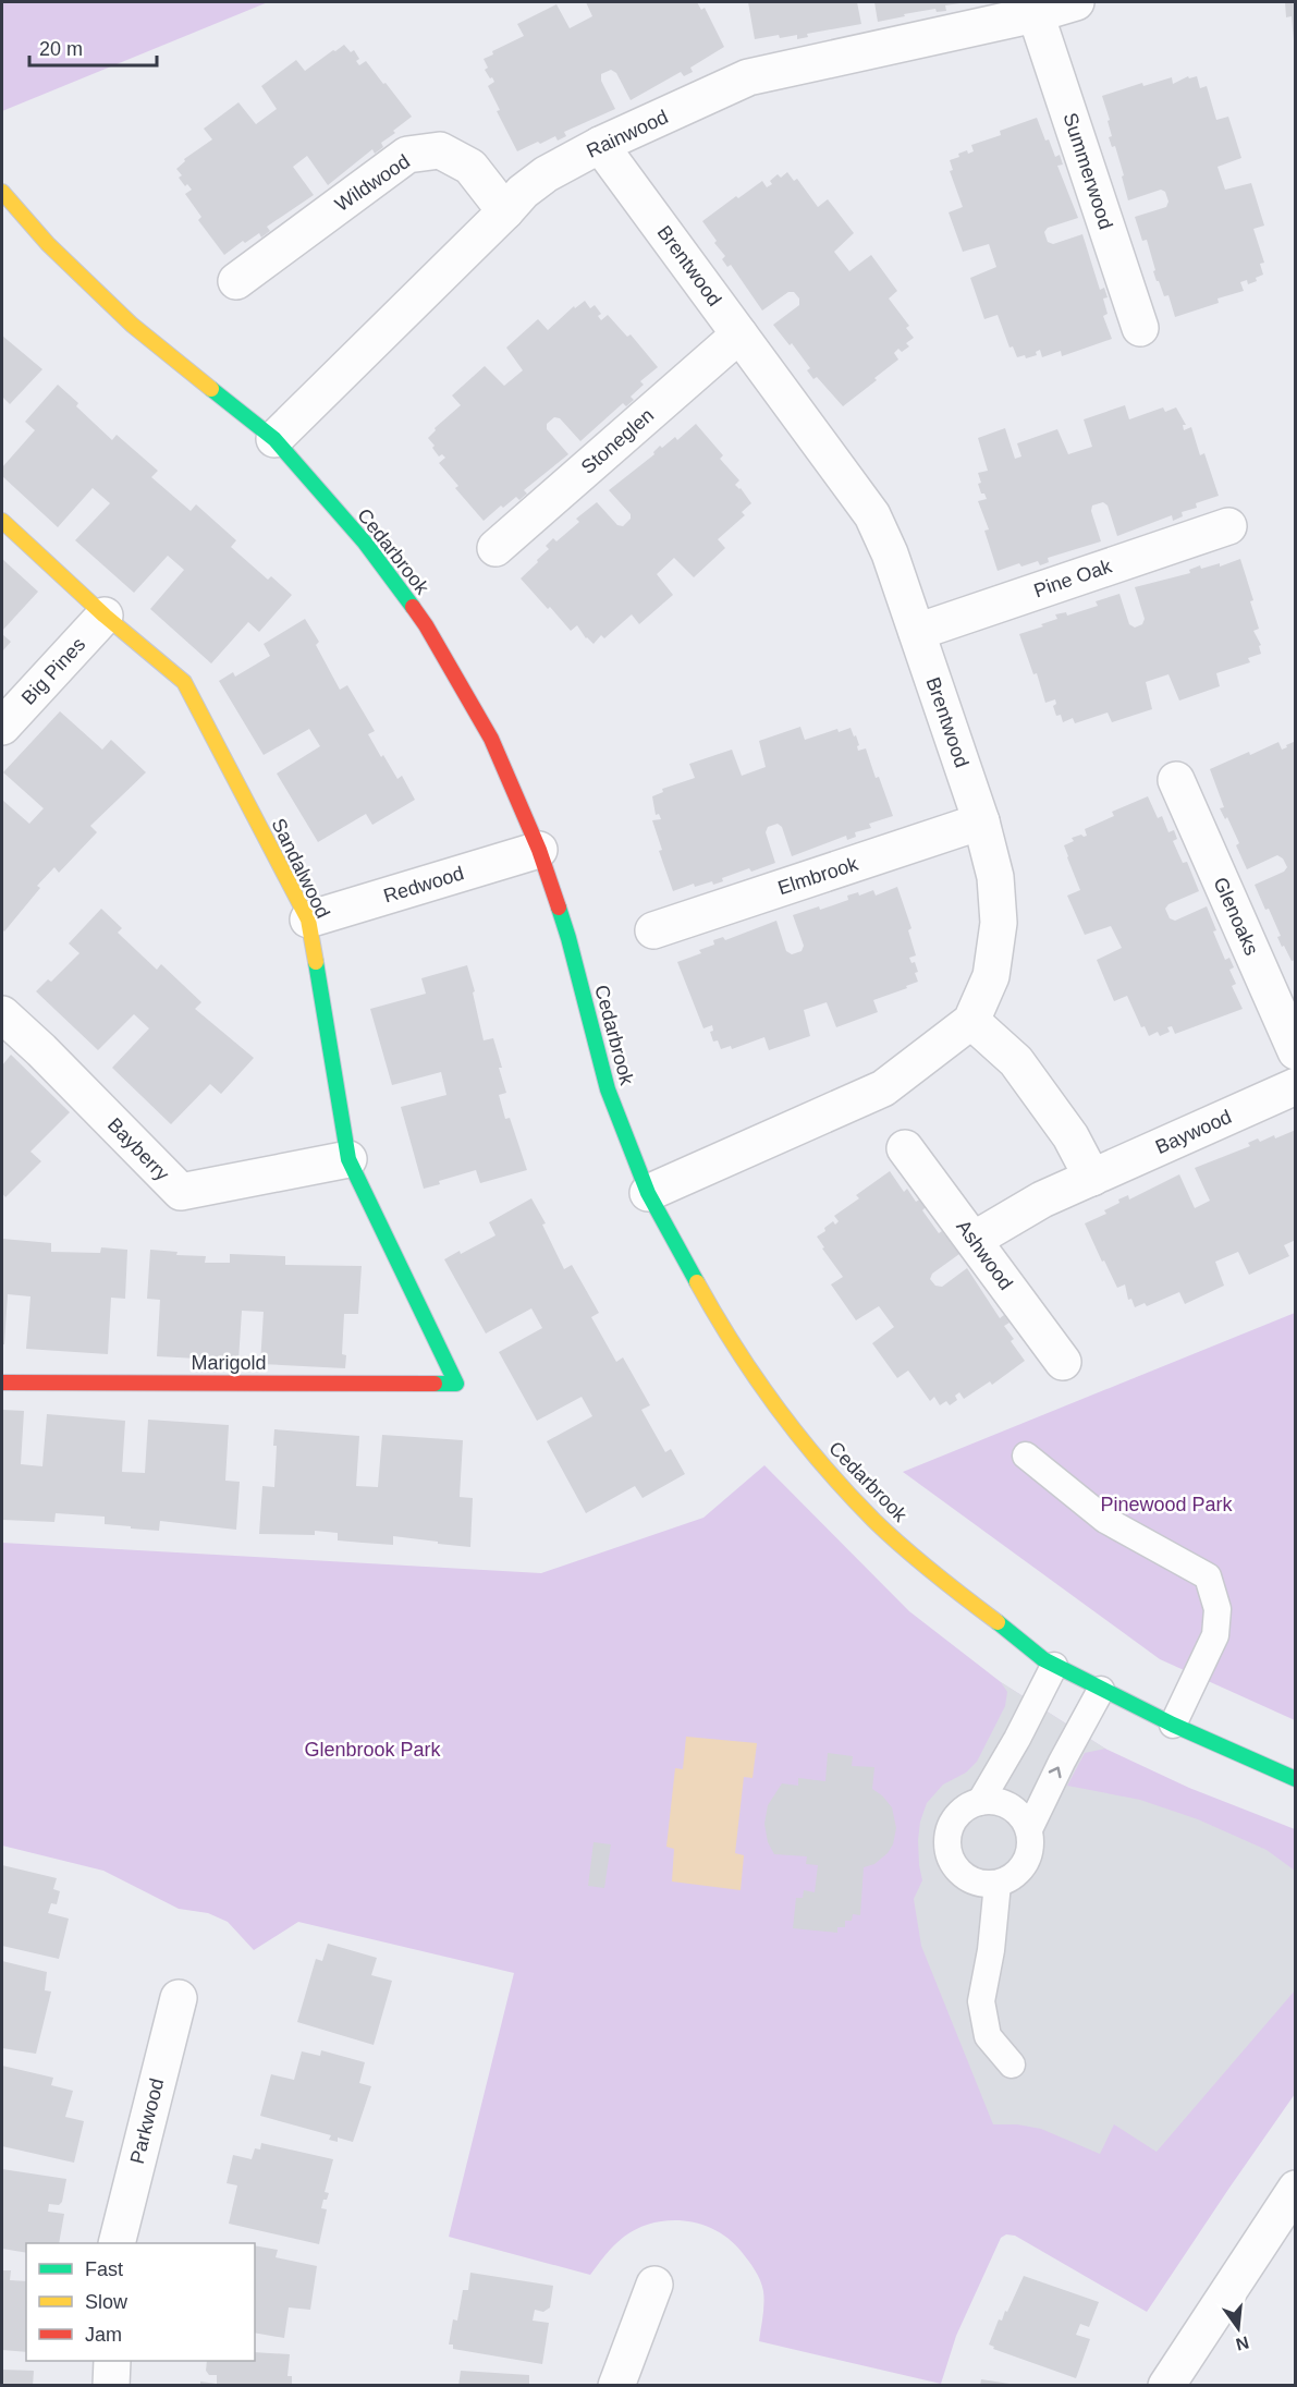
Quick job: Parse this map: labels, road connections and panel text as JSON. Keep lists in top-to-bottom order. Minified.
{"streets":{"street":["Rainwood","Summerwood","Wildwood","Brentwood","Stoneglen","Cedarbrook","Pine Oak","Big Pines","Sandalwood","Elmbrook","Redwood","Glenoaks","Baywood","Bayberry","Ashwood","Marigold","Parkwood"]},"crossings":[["Rainwood","Summerwood"],["Rainwood","Wildwood"],["Rainwood","Brentwood"],["Rainwood","Cedarbrook"],["Brentwood","Stoneglen"],["Brentwood","Cedarbrook"],["Brentwood","Pine Oak"],["Brentwood","Elmbrook"],["Cedarbrook","Redwood"],["Big Pines","Sandalwood"],["Sandalwood","Redwood"],["Sandalwood","Bayberry"],["Sandalwood","Marigold"],["Baywood","Ashwood"]],"parks":["Pinewood Park","Glenbrook Park"],"legend":["Fast","Slow","Jam"],"scale_bar":"20 m","north":"bottom"}
